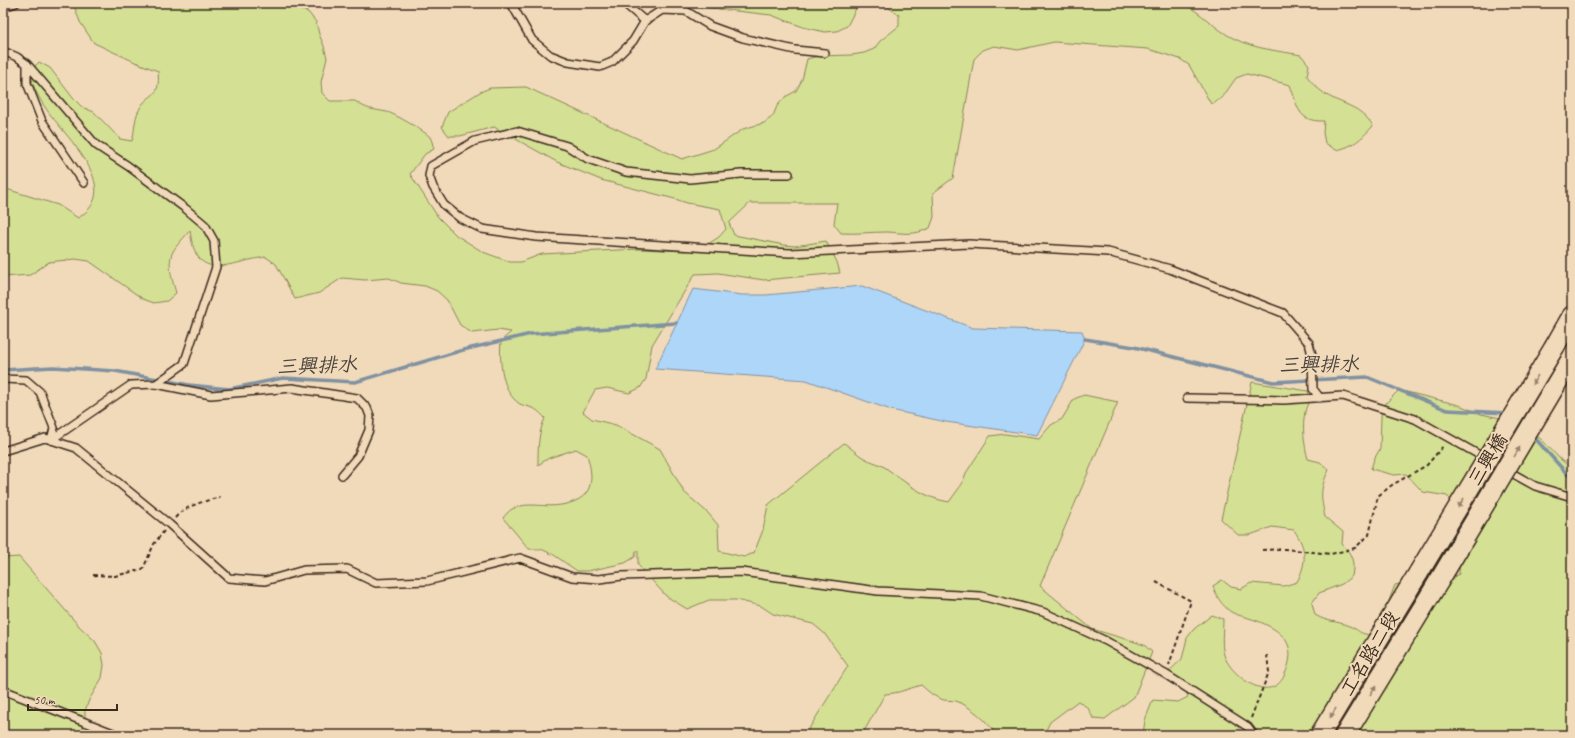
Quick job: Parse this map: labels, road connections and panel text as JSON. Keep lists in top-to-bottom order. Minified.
{"streets":{"main road":["三興橋","工名路二段"]},"crossings":[["三興橋","工名路二段"]],"water":["三興排水"],"scale_bar":"50 m"}
